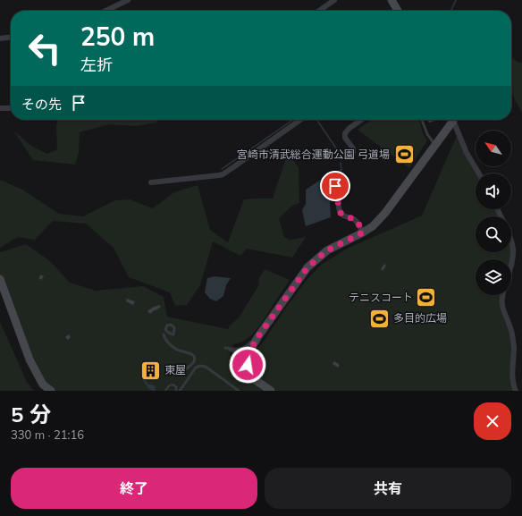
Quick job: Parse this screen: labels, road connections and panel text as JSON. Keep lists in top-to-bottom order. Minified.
{"places":{"sports":["宮崎市清武総合運動公園 弓道場","テニスコート","多目的広場"],"building":["東屋"]},"north":"top left","page":{"turn":["250 m","左折"],"then":"その先","heading":["5 分","330 m · 21:16"],"buttons":["終了","共有"]}}
